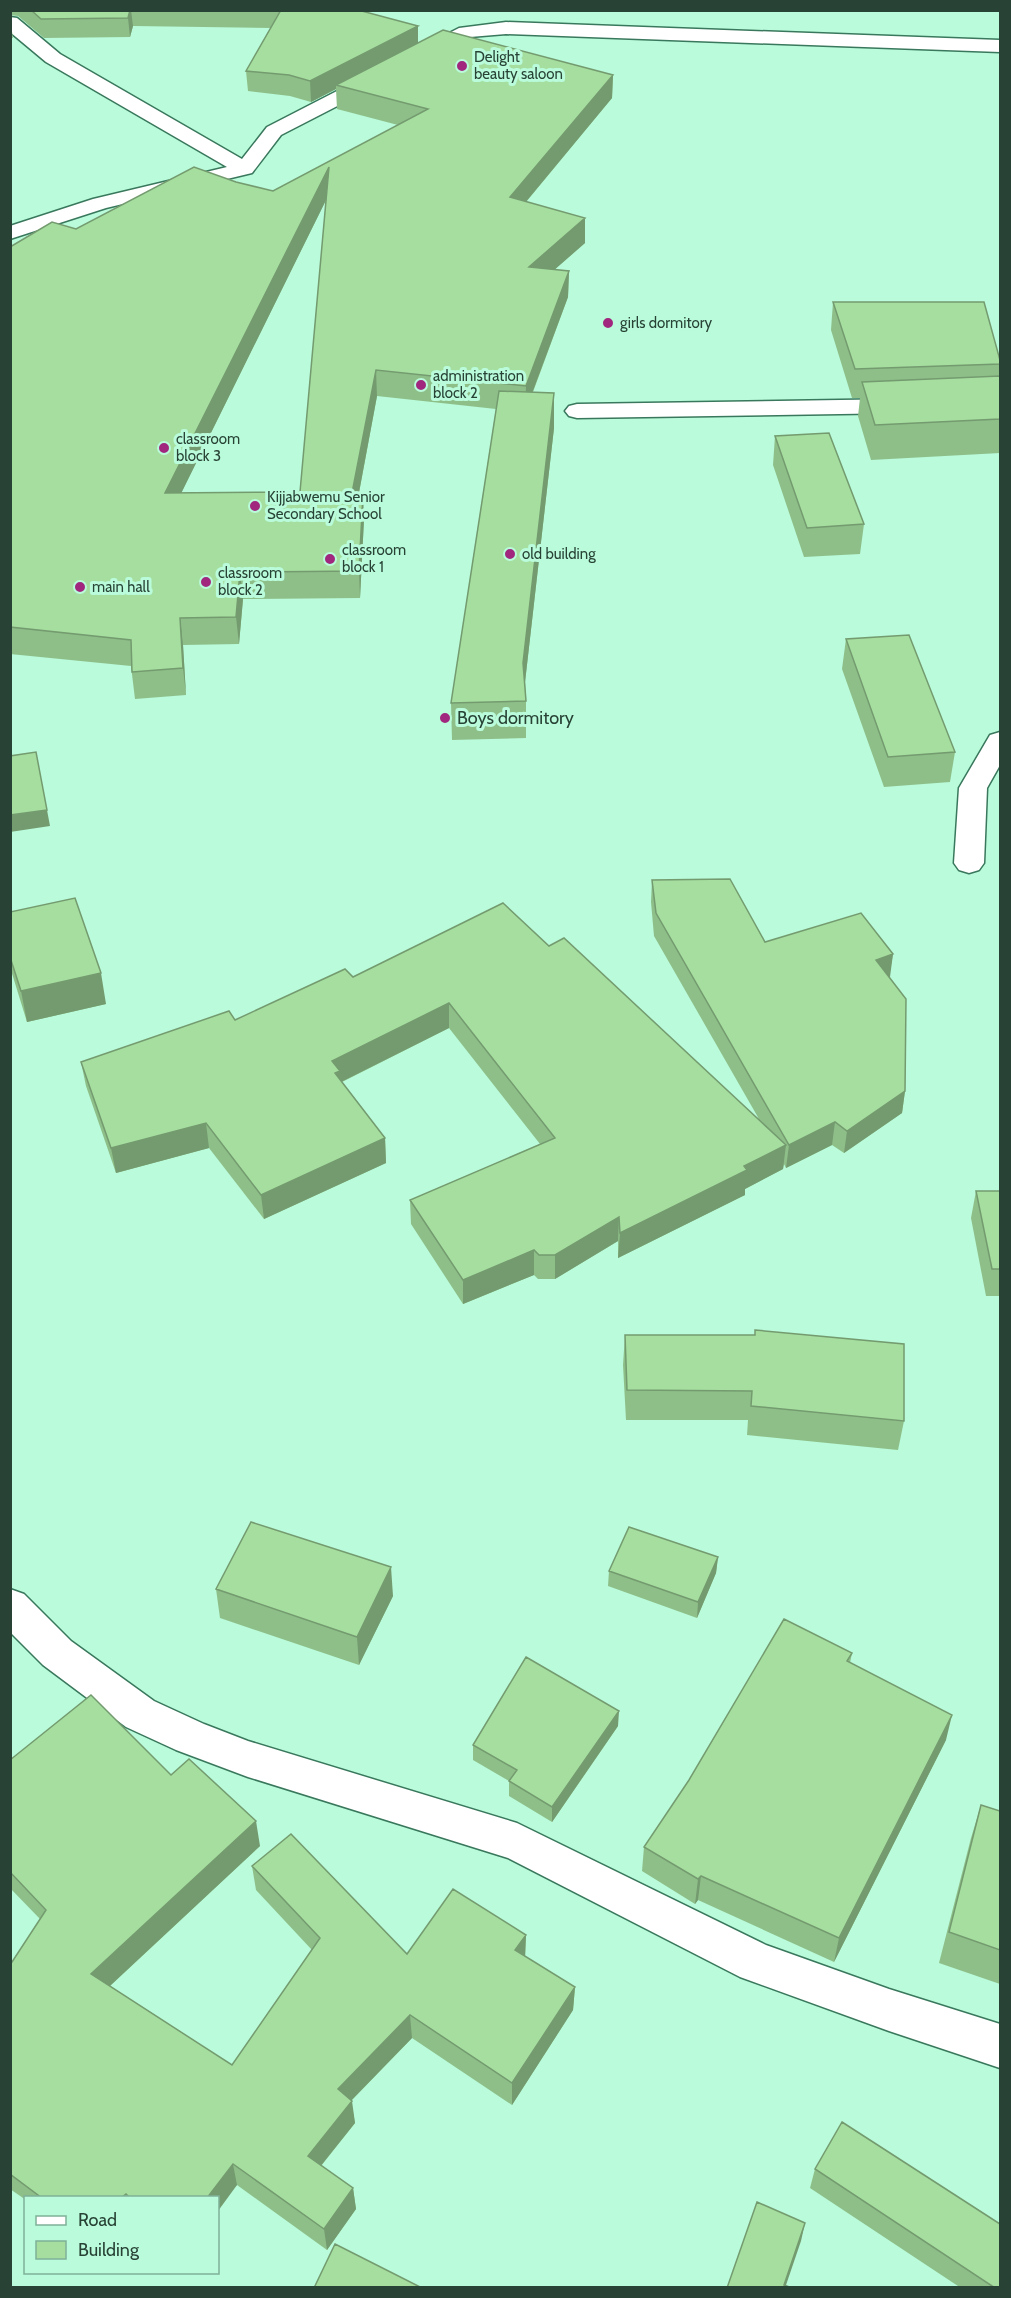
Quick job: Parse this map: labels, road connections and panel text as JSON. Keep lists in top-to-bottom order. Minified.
{"places":["Delight beauty saloon","girls dormitory","administration block 2","classroom block 3","Kijjabwemu Senior Secondary School","old building","classroom block 1","classroom block 2","main hall","Boys dormitory"],"legend":["Road","Building"]}
